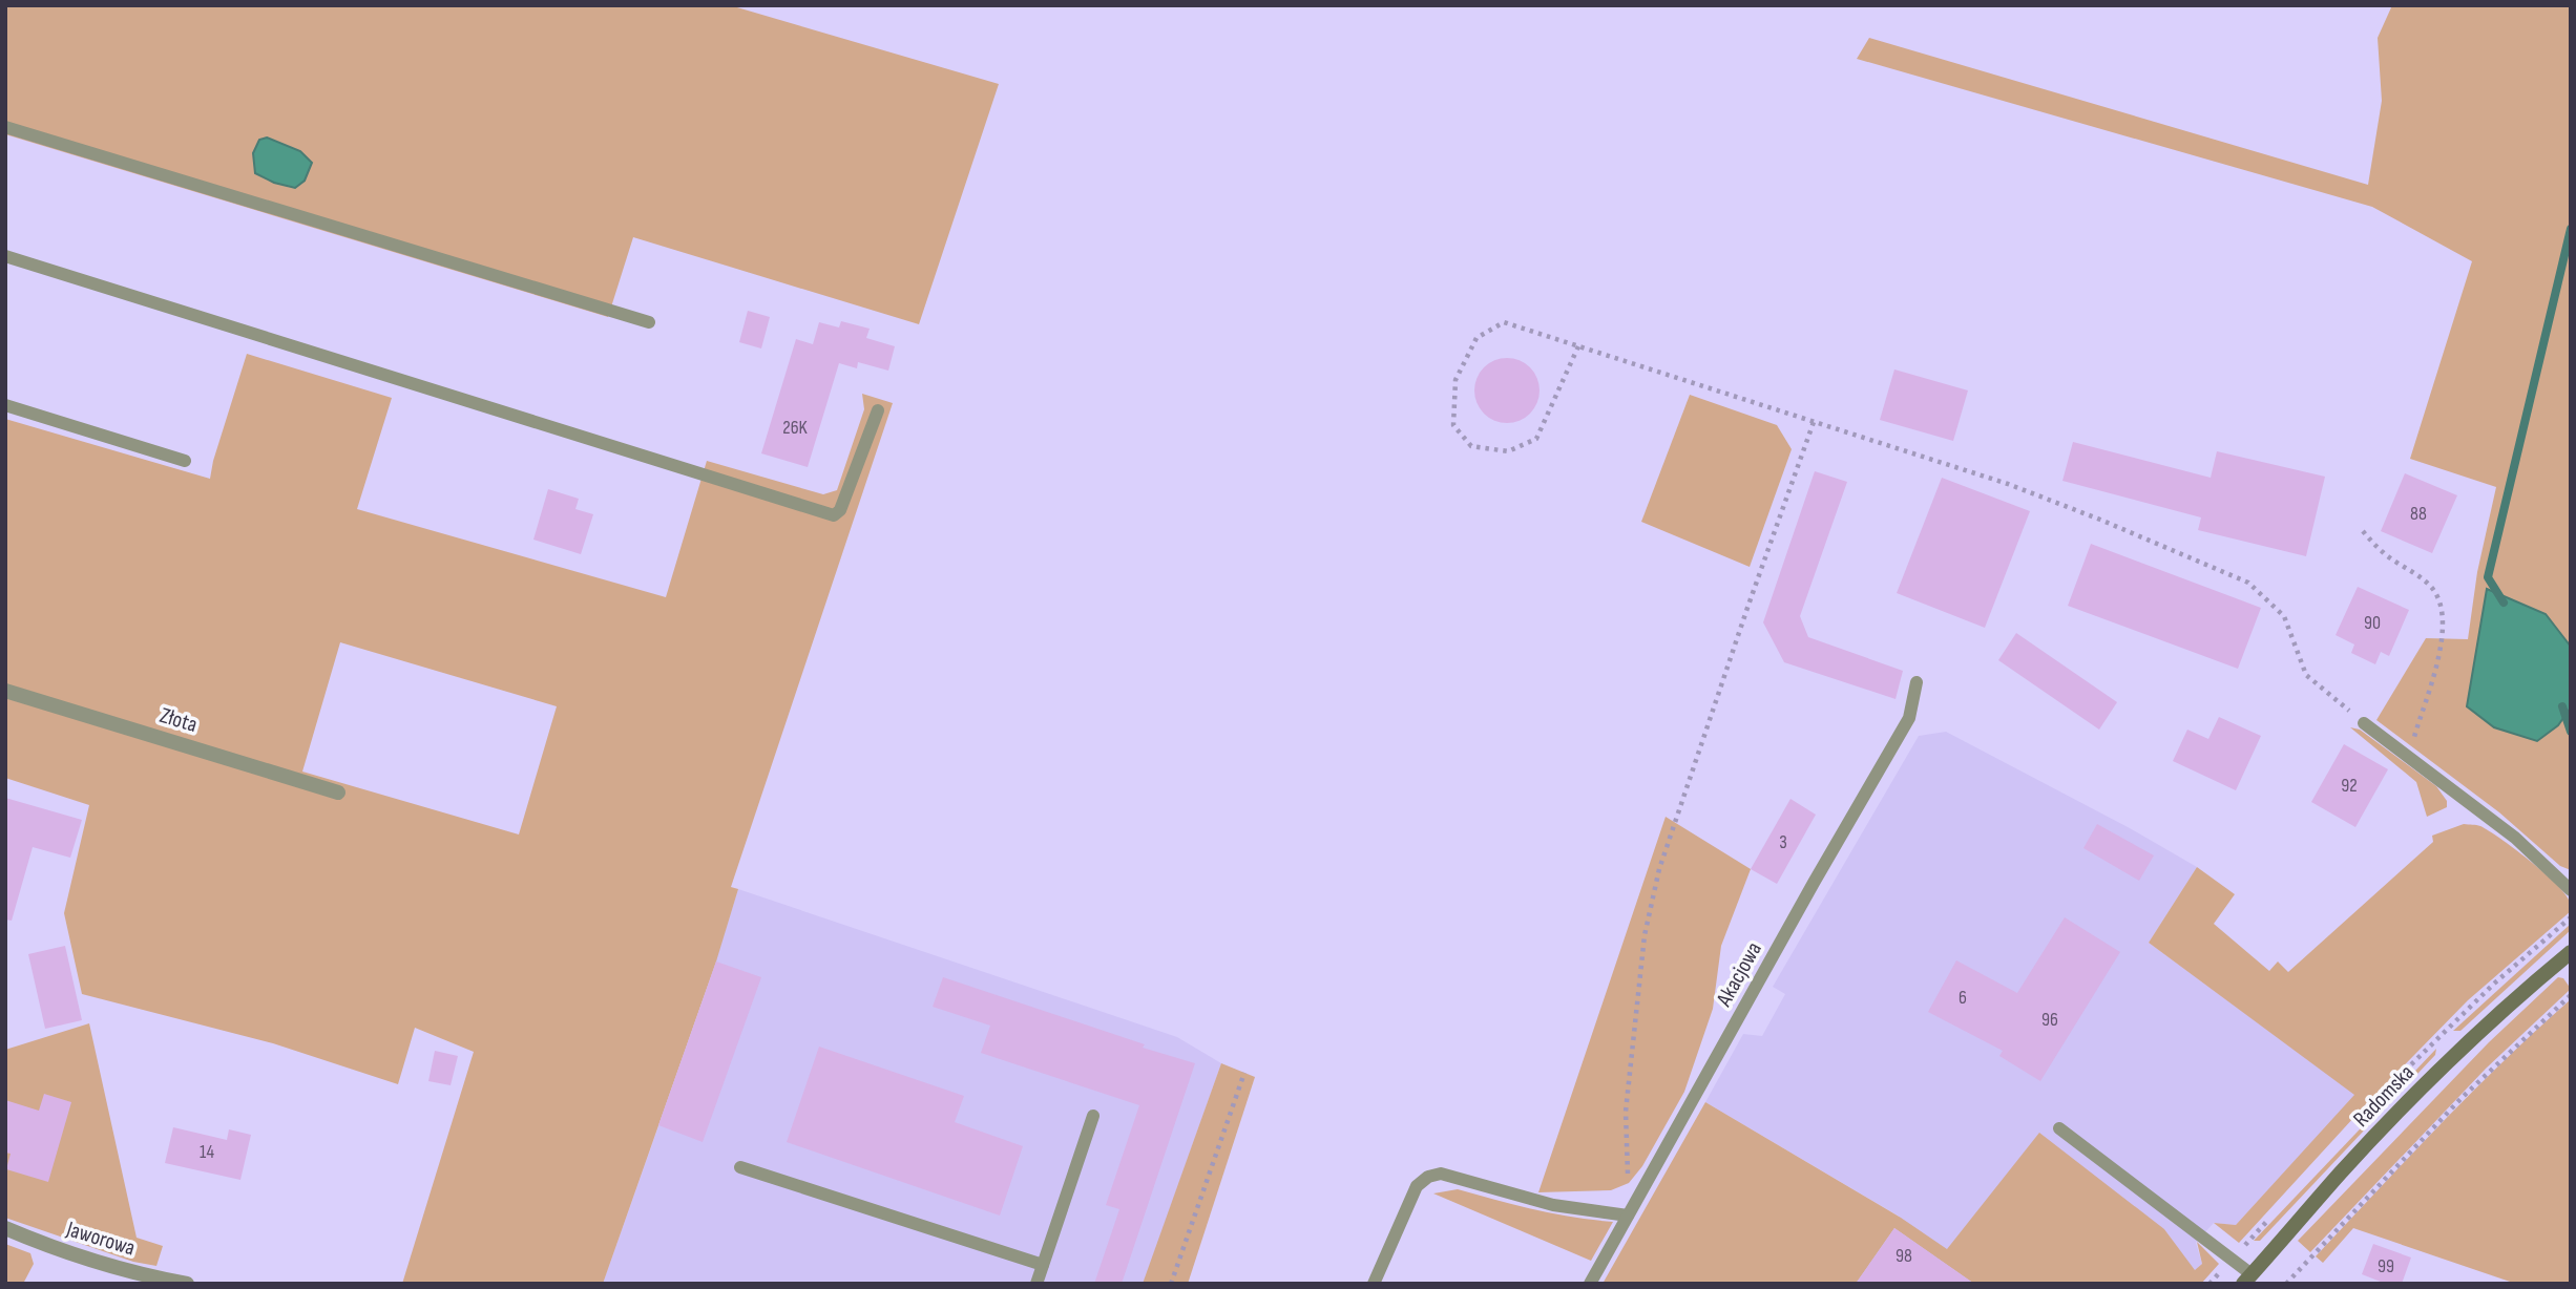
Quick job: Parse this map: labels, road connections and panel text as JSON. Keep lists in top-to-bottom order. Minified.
{"streets":{"main road":["Radomska"],"street":["Złota","Jaworowa"],"lane":["Akacjowa"]},"house_numbers":["26K","88","90","92","3","6","96","14","98","99"]}
